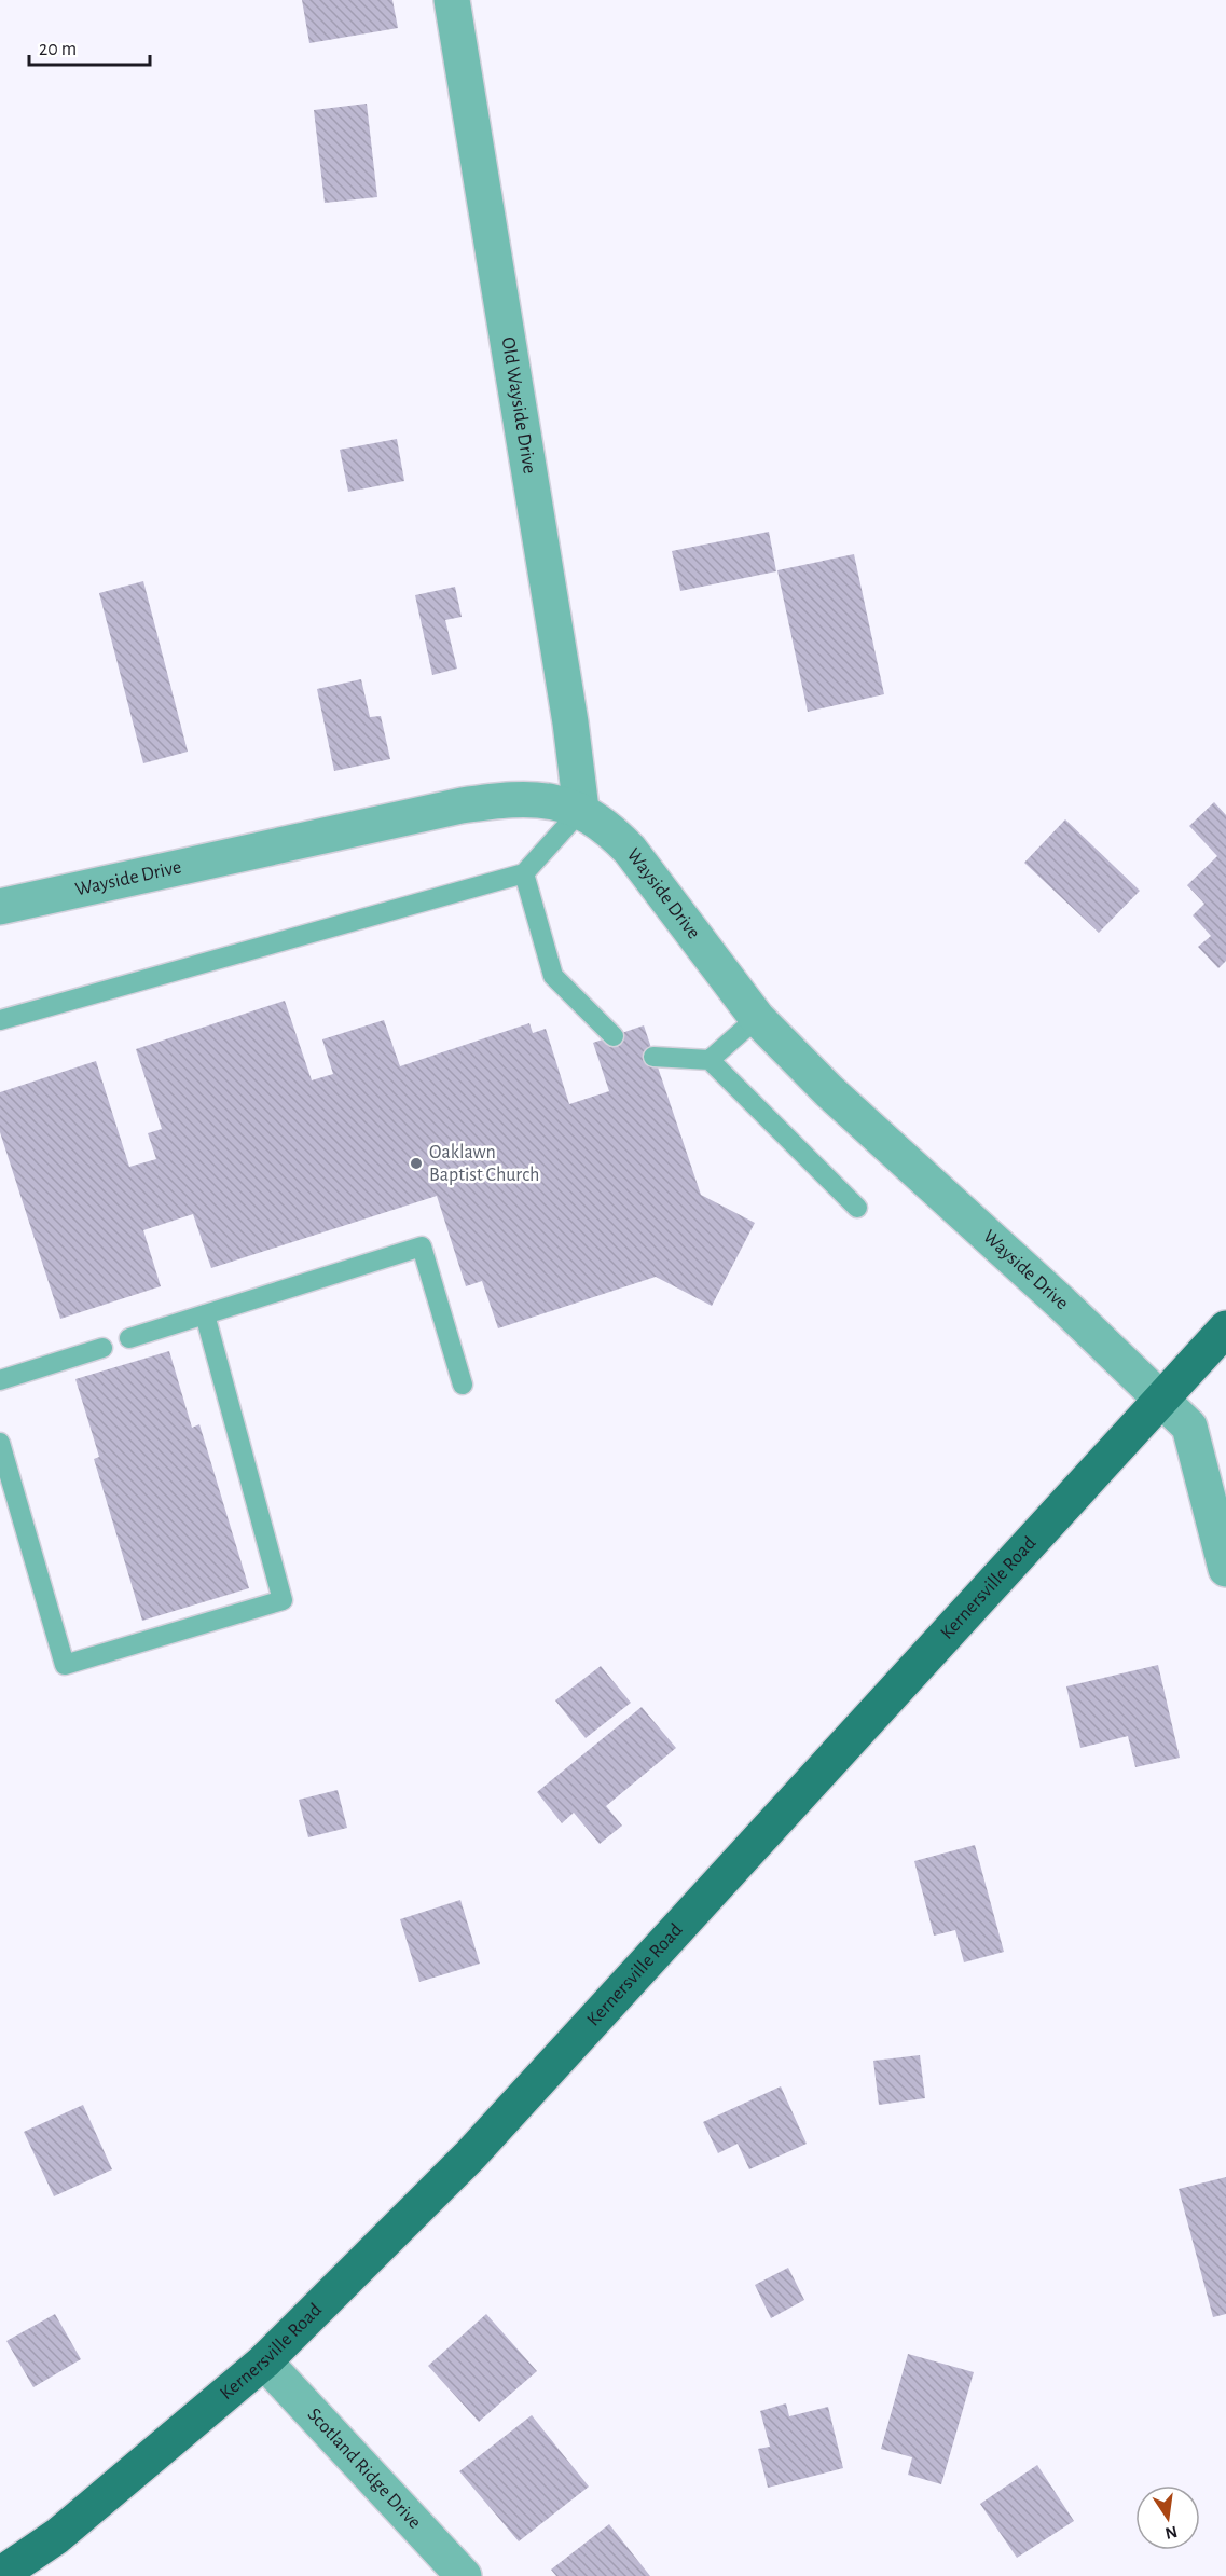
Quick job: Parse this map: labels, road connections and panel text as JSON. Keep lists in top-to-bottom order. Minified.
{"streets":{"main road":["Kernersville Road"],"street":["Old Wayside Drive","Wayside Drive","Scotland Ridge Drive"]},"crossings":[["Old Wayside Drive","Wayside Drive"],["Wayside Drive","Kernersville Road"],["Kernersville Road","Scotland Ridge Drive"]],"places":["Oaklawn Baptist Church"],"scale_bar":"20 m","north":"bottom"}
